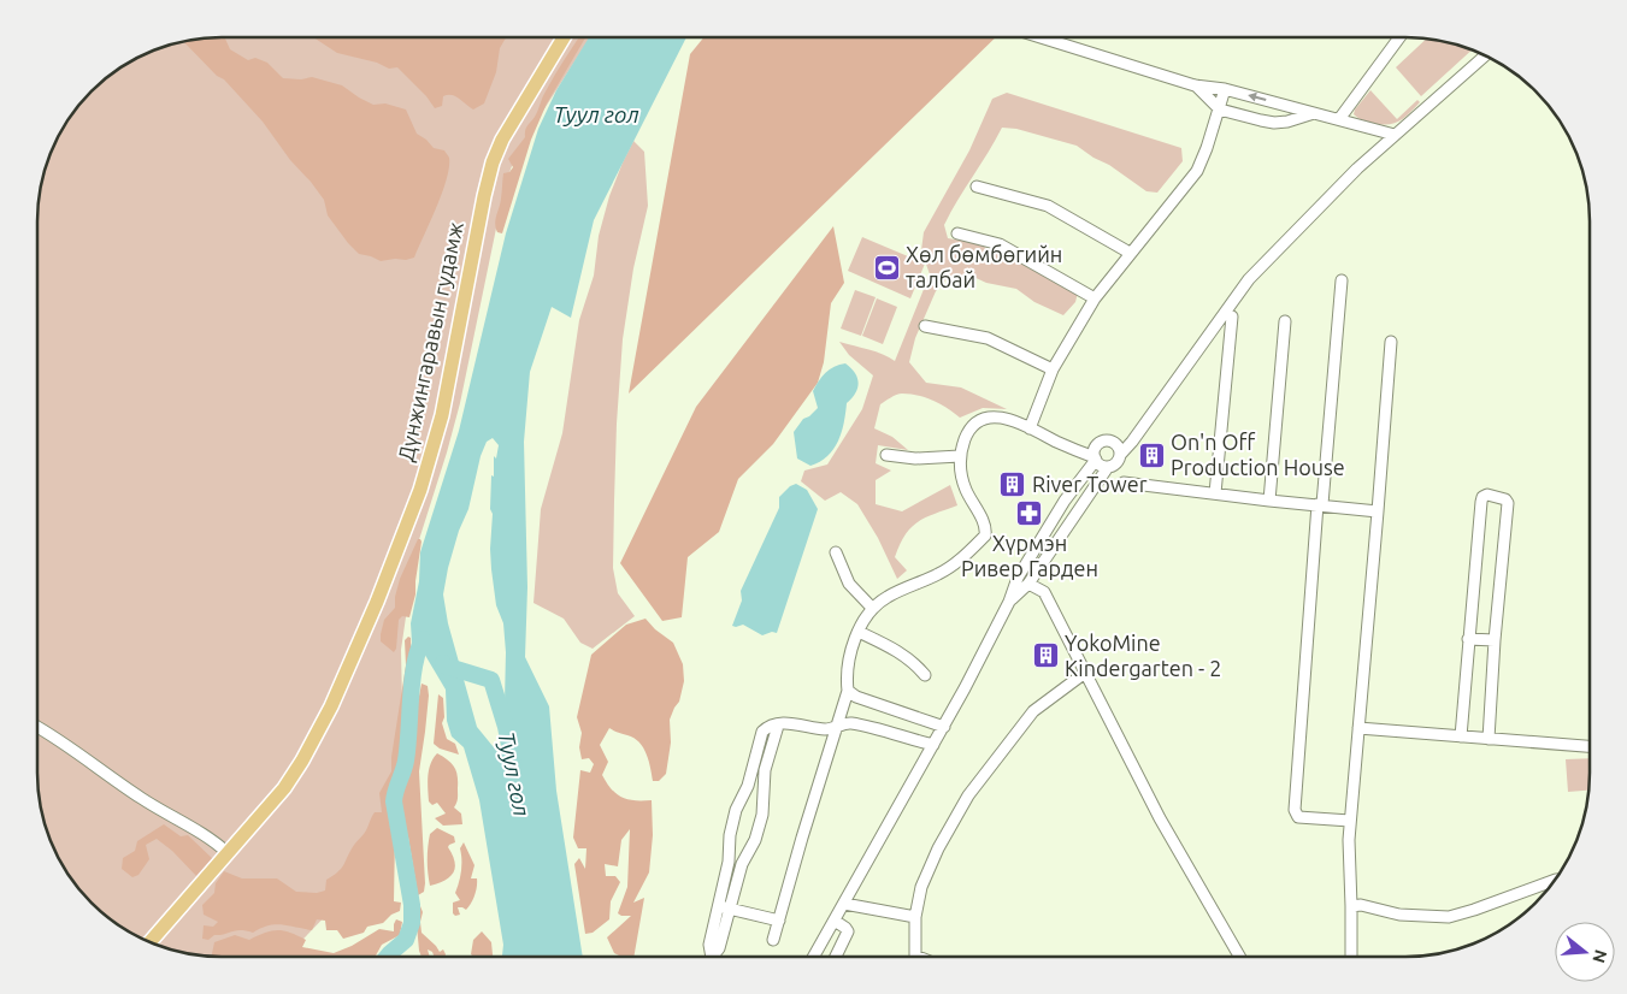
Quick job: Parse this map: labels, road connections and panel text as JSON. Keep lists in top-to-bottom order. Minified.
{"streets":{"main road":["Дүнжингаравын гудамж"]},"water":["Туул гол"],"places":{"sports":["Хөл бөмбөгийн талбай"],"building":["On'n Off Production House","River Tower","YokoMine Kindergarten - 2"],"pharmacy":["Хүрмэн Ривер Гарден"]},"north":"right"}
